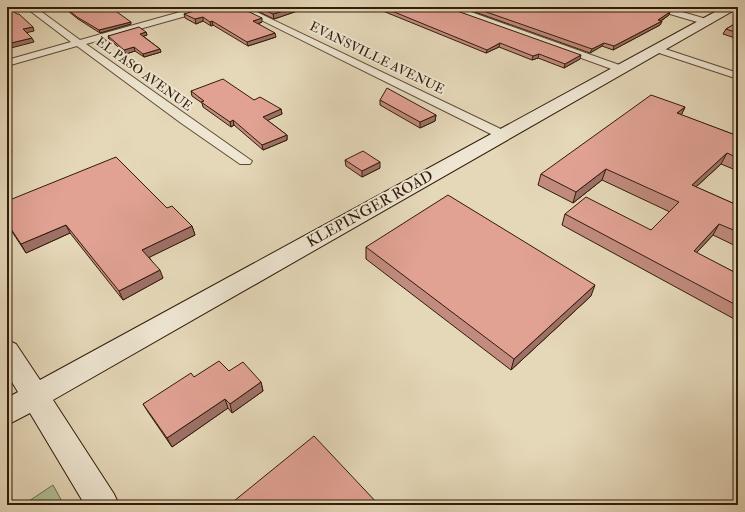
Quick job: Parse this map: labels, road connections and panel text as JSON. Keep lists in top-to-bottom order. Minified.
{"streets":{"street":["EVANSVILLE AVENUE","EL PASO AVENUE","KLEPINGER ROAD"]},"crossings":[["EVANSVILLE AVENUE","KLEPINGER ROAD"]]}
